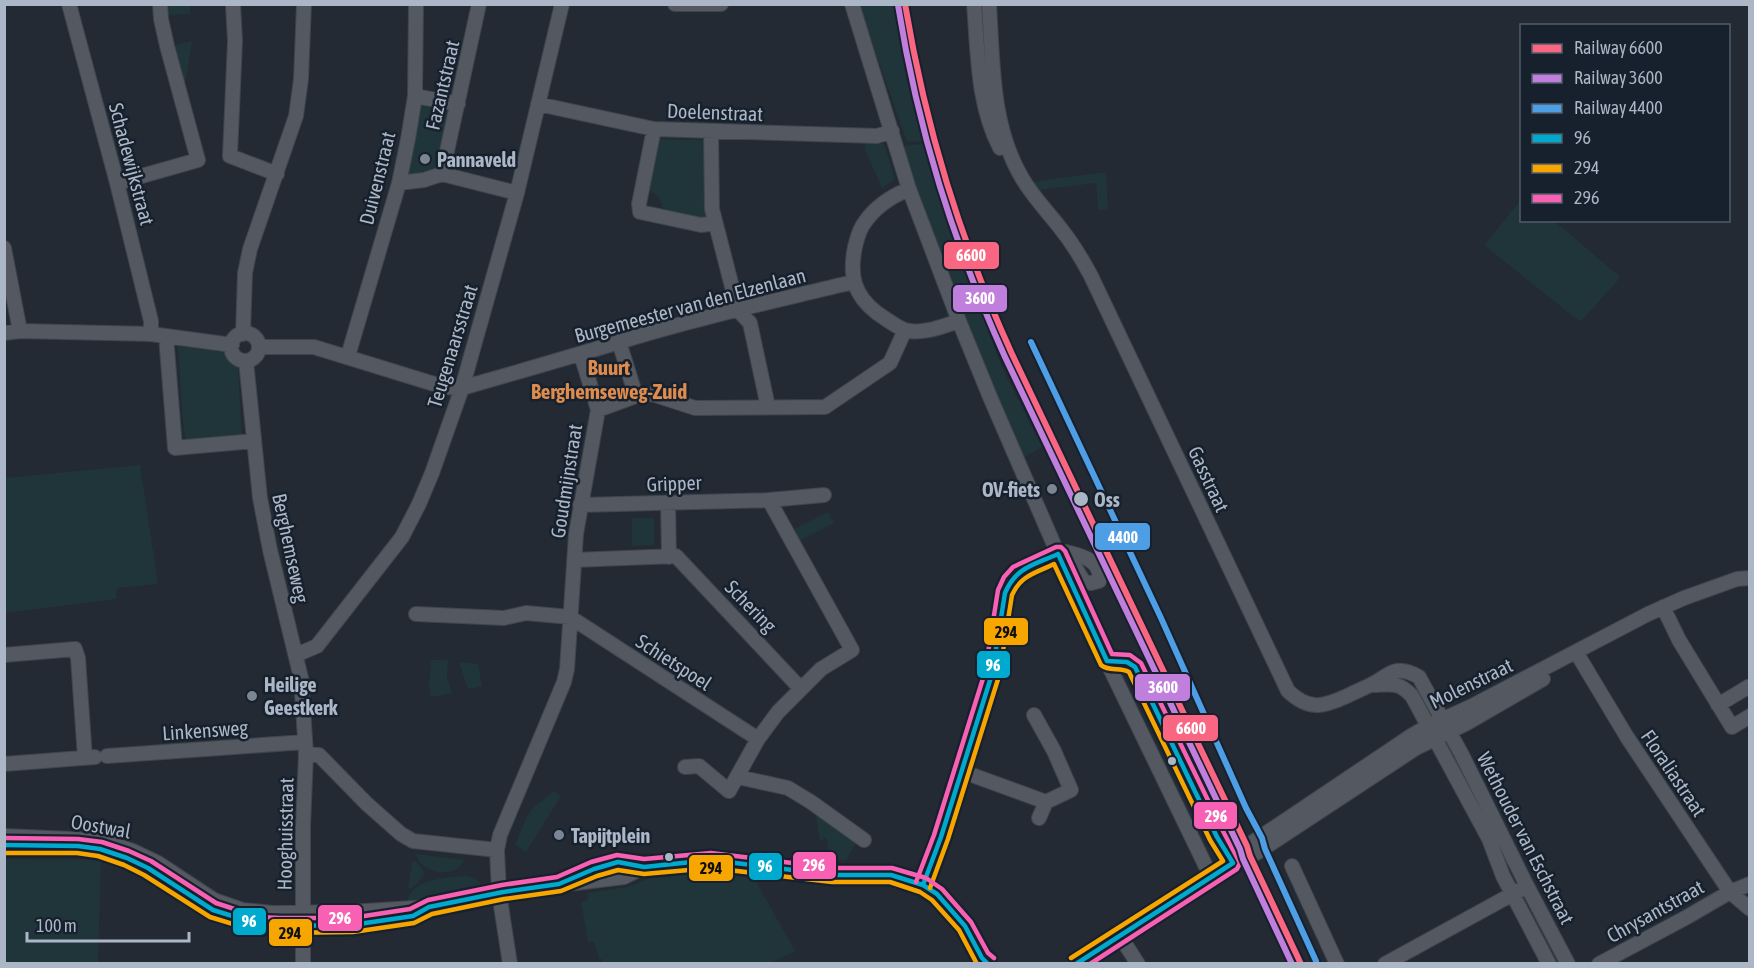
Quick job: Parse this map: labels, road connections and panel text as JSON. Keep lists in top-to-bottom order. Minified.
{"streets":{"street":["Fazantstraat","Doelenstraat","Schadewijkstraat","Duivenstraat","Burgemeester van den Elzenlaan","Teugenaarsstraat","Gasstraat","Goudmijnstraat","Gripper","Berghemseweg","Schering","Schietspoel","Molenstraat","Linkensweg","Floraliastraat","Oostwal","Hooghuisstraat","Wethouder van Eschstraat","Chrysantstraat"]},"crossings":[["Doelenstraat","Teugenaarsstraat"],["Duivenstraat","Burgemeester van den Elzenlaan"],["Burgemeester van den Elzenlaan","Teugenaarsstraat"],["Burgemeester van den Elzenlaan","Goudmijnstraat"],["Burgemeester van den Elzenlaan","Berghemseweg"],["Teugenaarsstraat","Berghemseweg"],["Gasstraat","Molenstraat"],["Gasstraat","Wethouder van Eschstraat"],["Goudmijnstraat","Gripper"],["Goudmijnstraat","Schietspoel"],["Goudmijnstraat","Oostwal"],["Berghemseweg","Linkensweg"],["Berghemseweg","Hooghuisstraat"],["Molenstraat","Floraliastraat"],["Molenstraat","Wethouder van Eschstraat"],["Linkensweg","Hooghuisstraat"],["Floraliastraat","Chrysantstraat"],["Oostwal","Hooghuisstraat"]],"districts":["Buurt Berghemseweg-Zuid"],"places":["Pannaveld","OV-fiets","Oss","Heilige Geestkerk","Tapijtplein"],"lines":["rail line 6600","rail line 3600","rail line 4400","transit line 296","transit line 96","transit line 294"],"legend":["Railway 6600","Railway 3600","Railway 4400","96","294","296"],"scale_bar":"100 m"}
